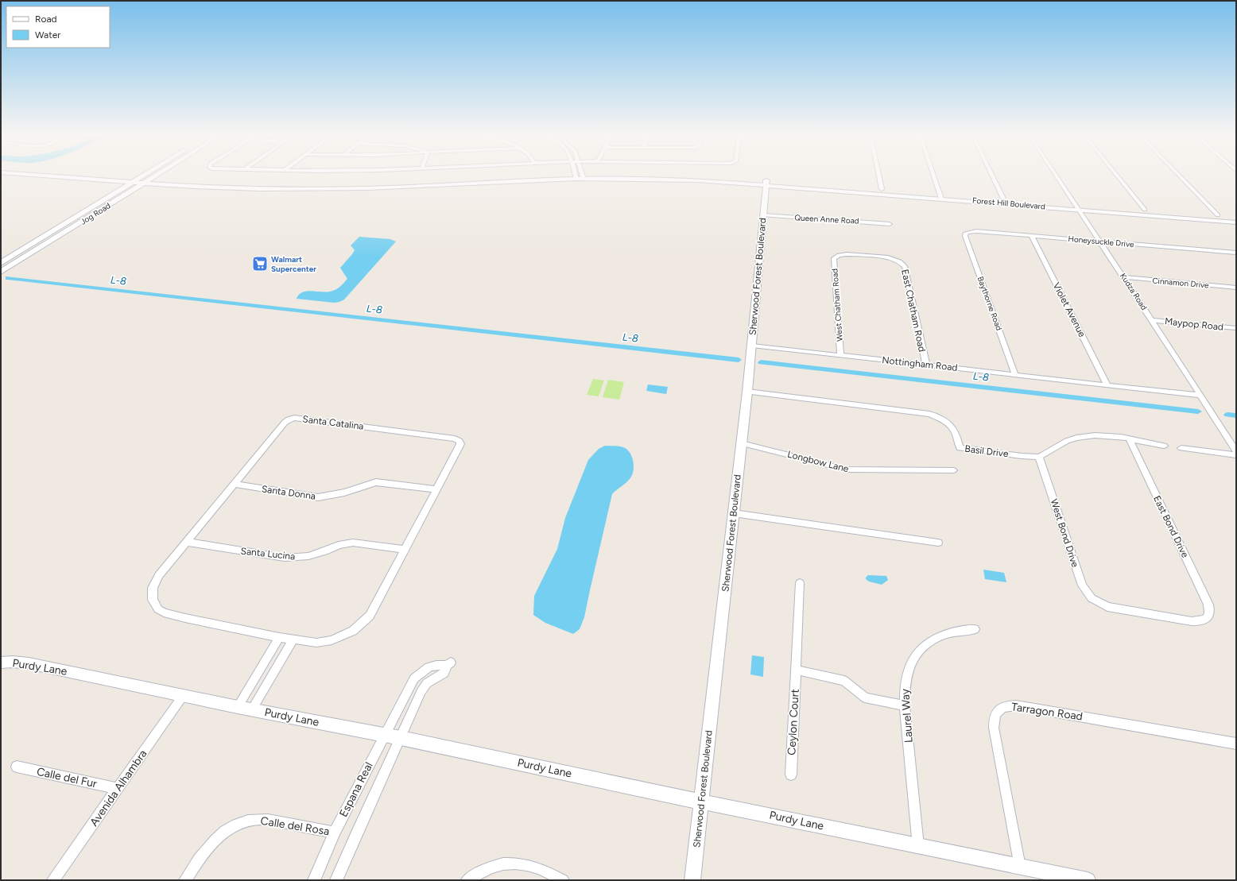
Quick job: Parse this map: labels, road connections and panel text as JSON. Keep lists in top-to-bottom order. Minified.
{"streets":{"main road":["Forest Hill Boulevard","Jog Road","Sherwood Forest Boulevard","Purdy Lane"],"street":["Queen Anne Road","Honeysuckle Drive","Cinnamon Drive","Kudza Road","Baythorne Road","West Chatham Road","Violet Avenue","East Chatham Road","Maypop Road","Nottingham Road","Santa Catalina","Basil Drive","Longbow Lane","Santa Donna","East Bond Drive","West Bond Drive","Santa Lucina","Tarragon Road","Laurel Way","Ceylon Court","Calle del Fur","Avenida Alhambra","Espana Real","Calle del Rosa"]},"crossings":[["Forest Hill Boulevard","Sherwood Forest Boulevard"],["Forest Hill Boulevard","Kudza Road"],["Queen Anne Road","Sherwood Forest Boulevard"],["Honeysuckle Drive","Kudza Road"],["Honeysuckle Drive","Baythorne Road"],["Honeysuckle Drive","Violet Avenue"],["Sherwood Forest Boulevard","Nottingham Road"],["Sherwood Forest Boulevard","Basil Drive"],["Sherwood Forest Boulevard","Longbow Lane"],["Sherwood Forest Boulevard","Purdy Lane"],["Cinnamon Drive","Kudza Road"],["Kudza Road","Maypop Road"],["Kudza Road","Nottingham Road"],["Baythorne Road","Nottingham Road"],["West Chatham Road","East Chatham Road"],["West Chatham Road","Nottingham Road"],["Violet Avenue","Nottingham Road"],["East Chatham Road","Nottingham Road"],["Santa Catalina","Santa Donna"],["Santa Catalina","Santa Lucina"],["Basil Drive","West Bond Drive"],["East Bond Drive","West Bond Drive"],["Purdy Lane","Tarragon Road"],["Purdy Lane","Laurel Way"],["Purdy Lane","Avenida Alhambra"],["Purdy Lane","Espana Real"],["Calle del Fur","Avenida Alhambra"],["Espana Real","Calle del Rosa"]],"water":["L-8"],"places":{"supermarket":["Walmart Supercenter"]},"legend":["Road","Water"]}
